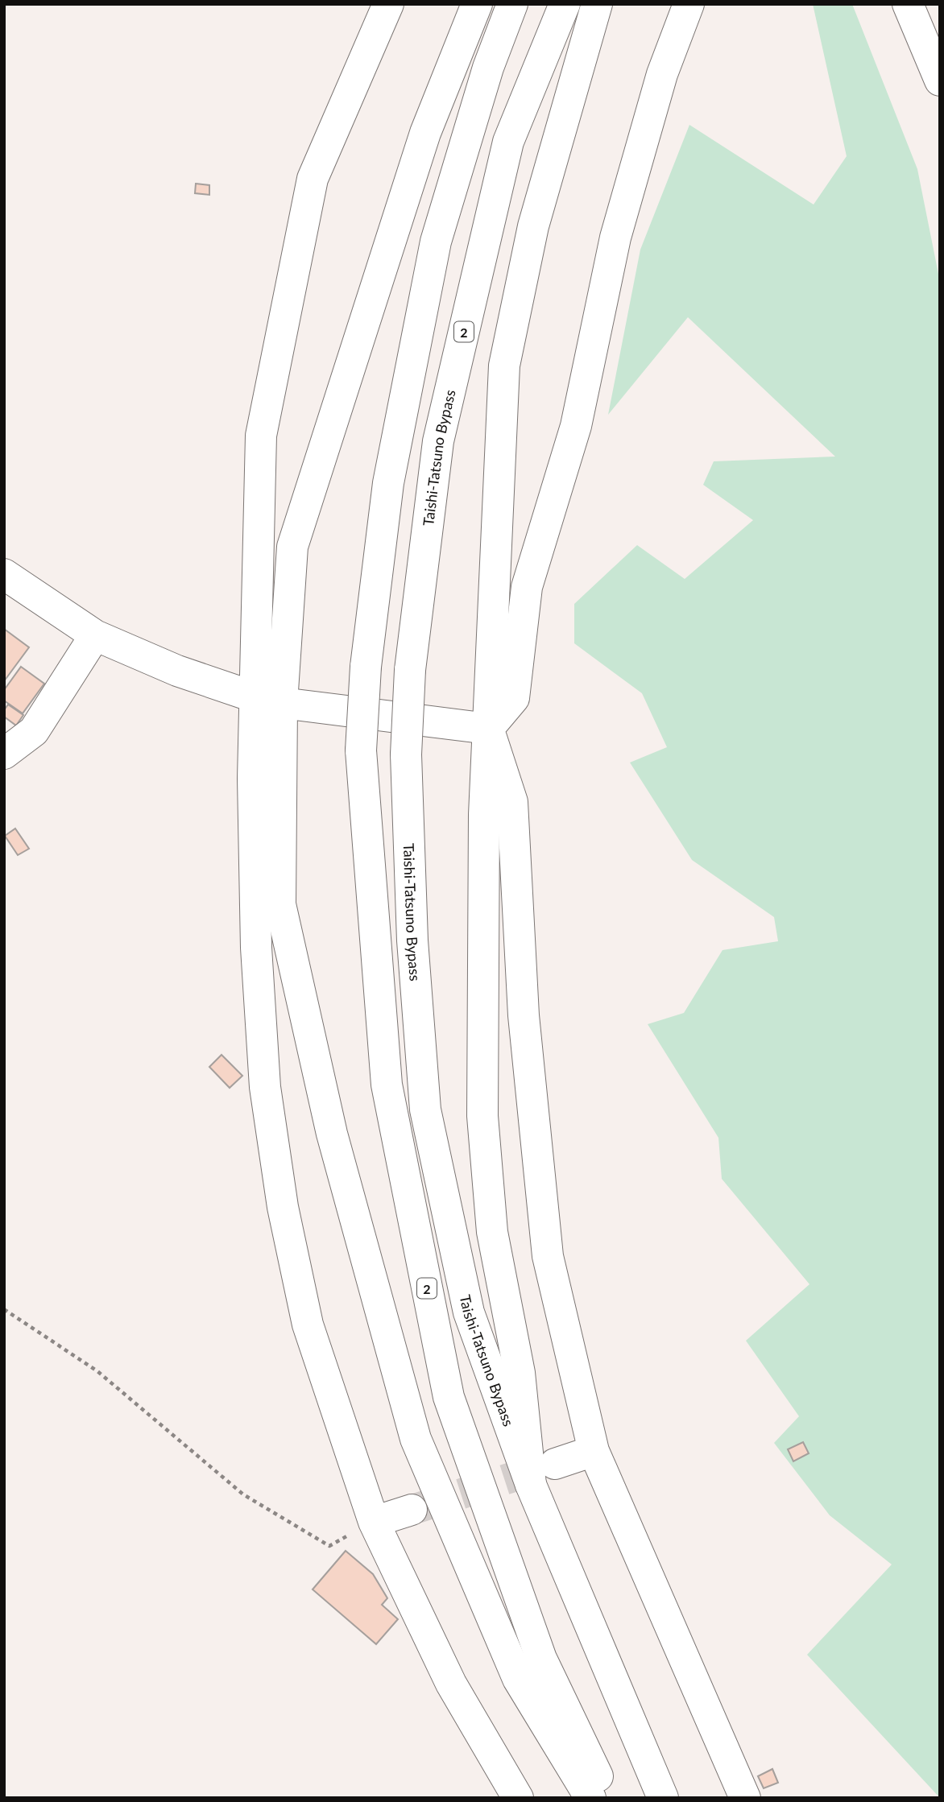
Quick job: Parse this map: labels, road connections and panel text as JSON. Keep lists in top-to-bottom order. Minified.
{"streets":{"main road":["2","Taishi-Tatsuno Bypass"]}}
